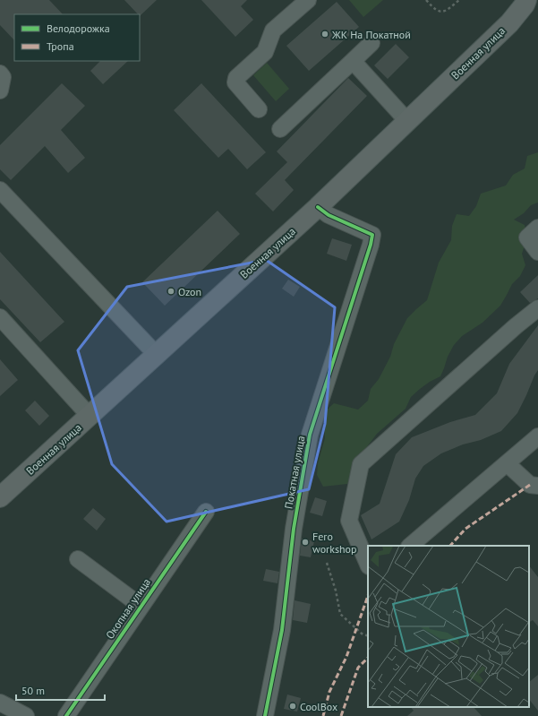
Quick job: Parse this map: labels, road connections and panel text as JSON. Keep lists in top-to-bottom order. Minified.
{"streets":{"main road":["Военная улица"],"street":["Покатная улица","Окопная улица"]},"crossings":[["Военная улица","Покатная улица"]],"places":["ЖК На Покатной","Ozon","Fero workshop","CoolBox"],"legend":["Велодорожка","Тропа"],"scale_bar":"50 m"}
